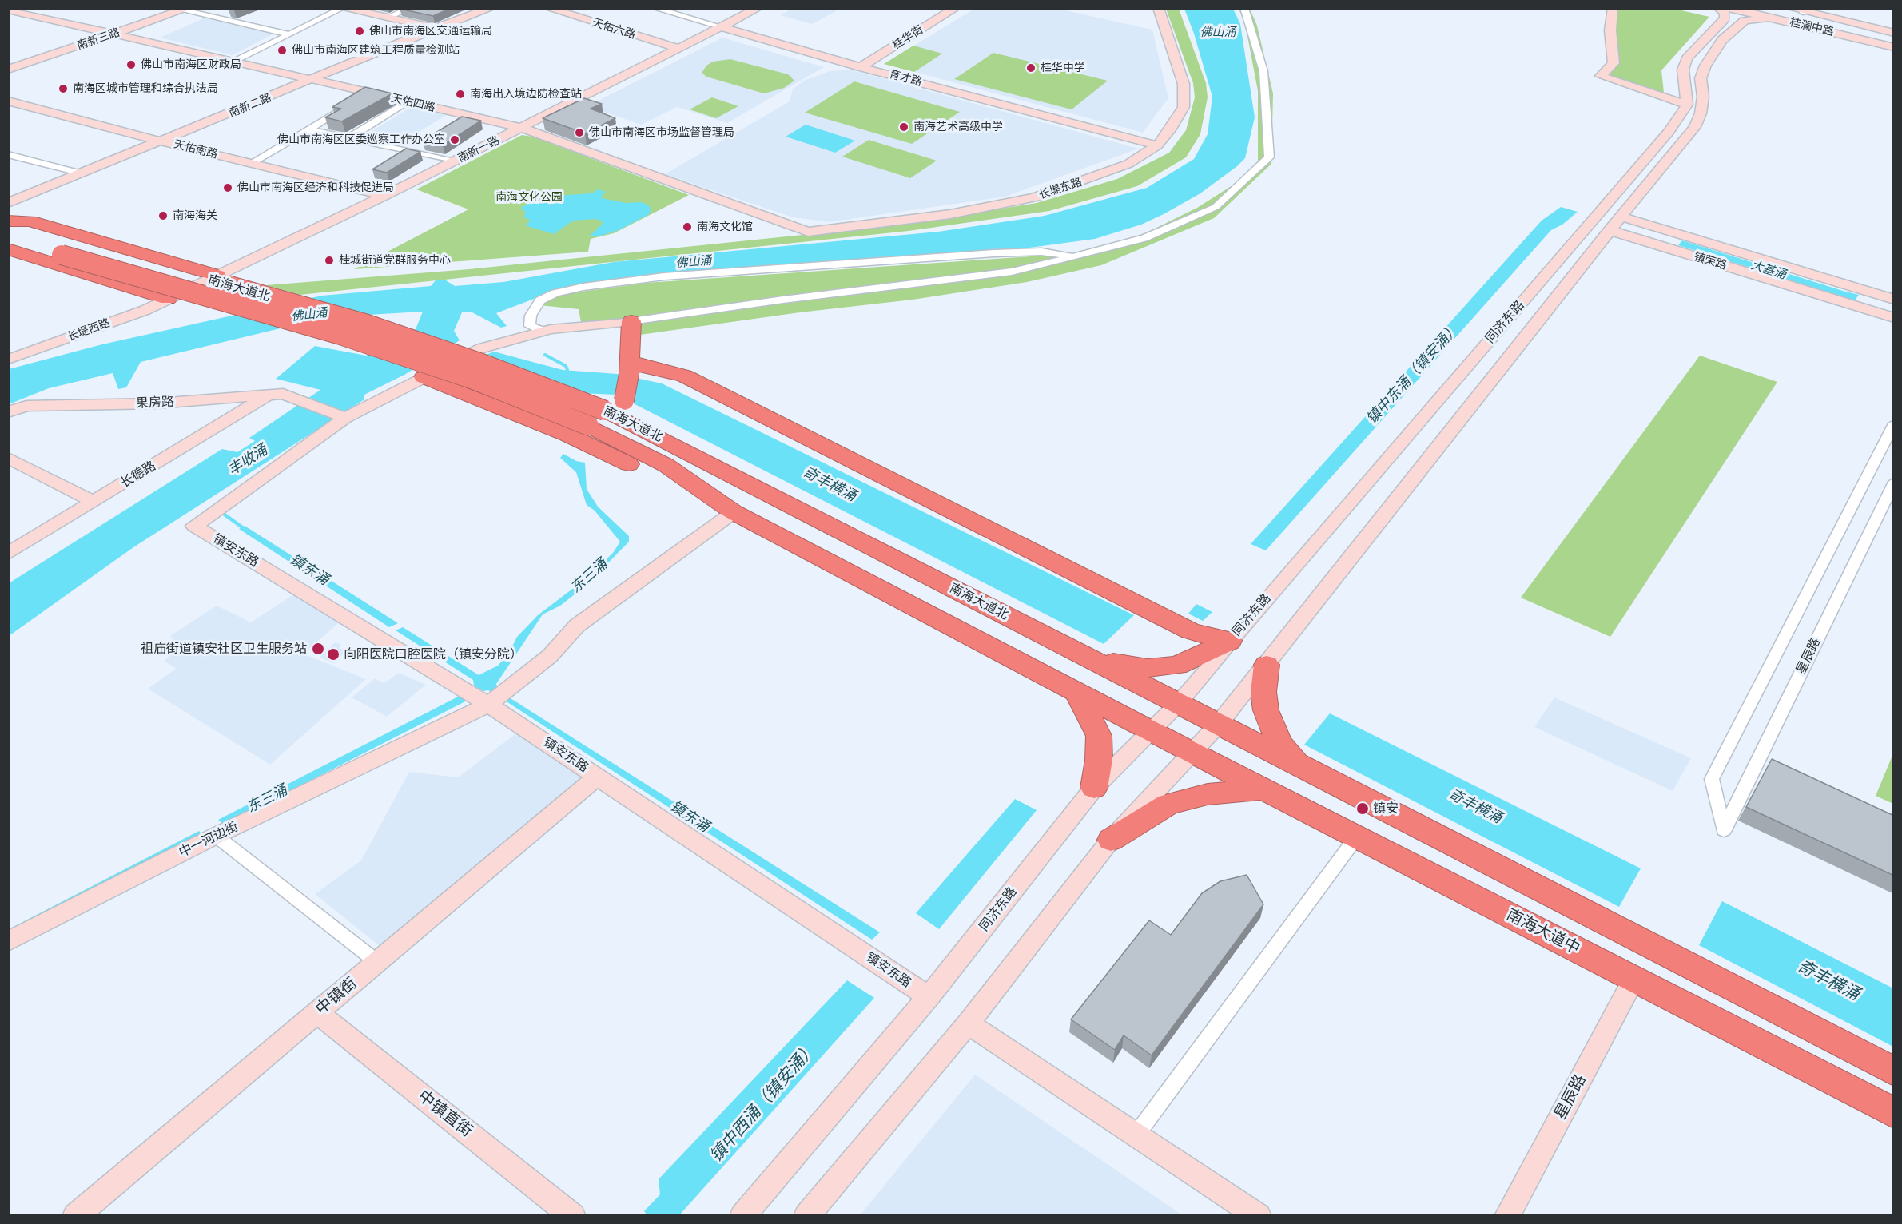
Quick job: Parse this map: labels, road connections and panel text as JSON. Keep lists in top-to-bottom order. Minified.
{"streets":{"highway":["南海大道北","南海大道中"],"street":["桂澜中路","天佑六路","桂华街","南新三路","育才路","天佑四路","南新二路","天佑南路","南新一路","长堤东路","镇荣路","同济东路","长堤西路","果房路","长德路","镇安东路","星辰路","中一河边街","中镇街","中镇直街"]},"crossings":[["桂澜中路","同济东路"],["天佑六路","南新一路"],["桂华街","育才路"],["南新三路","天佑四路"],["育才路","南新一路"],["育才路","长堤东路"],["天佑四路","南新二路"],["天佑四路","南新一路"],["天佑四路","长堤东路"],["南新二路","天佑南路"],["天佑南路","南新一路"],["南新一路","长堤西路"],["镇荣路","同济东路"],["南海大道北","同济东路"],["南海大道北","中一河边街"],["南海大道北","南海大道中"],["同济东路","镇安东路"],["同济东路","南海大道中"],["果房路","长德路"],["果房路","镇安东路"],["镇安东路","中一河边街"],["镇安东路","中镇街"],["星辰路","南海大道中"],["中镇街","中镇直街"]],"water":["佛山涌","大基涌","镇中东涌（镇安涌）","丰收涌","奇丰横涌","镇东涌","东三涌","镇中西涌（镇安涌）"],"parks":["南海文化公园"],"places":["佛山市南海区交通运输局","佛山市南海区建筑工程质量检测站","佛山市南海区财政局","桂华中学","南海区城市管理和综合执法局","南海出入境边防检查站","南海艺术高级中学","佛山市南海区市场监督管理局","佛山市南海区区委巡察工作办公室","佛山市南海区经济和科技促进局","南海海关","南海文化馆","桂城街道党群服务中心","祖庙街道镇安社区卫生服务站","向阳医院口腔医院（镇安分院）","镇安"]}
